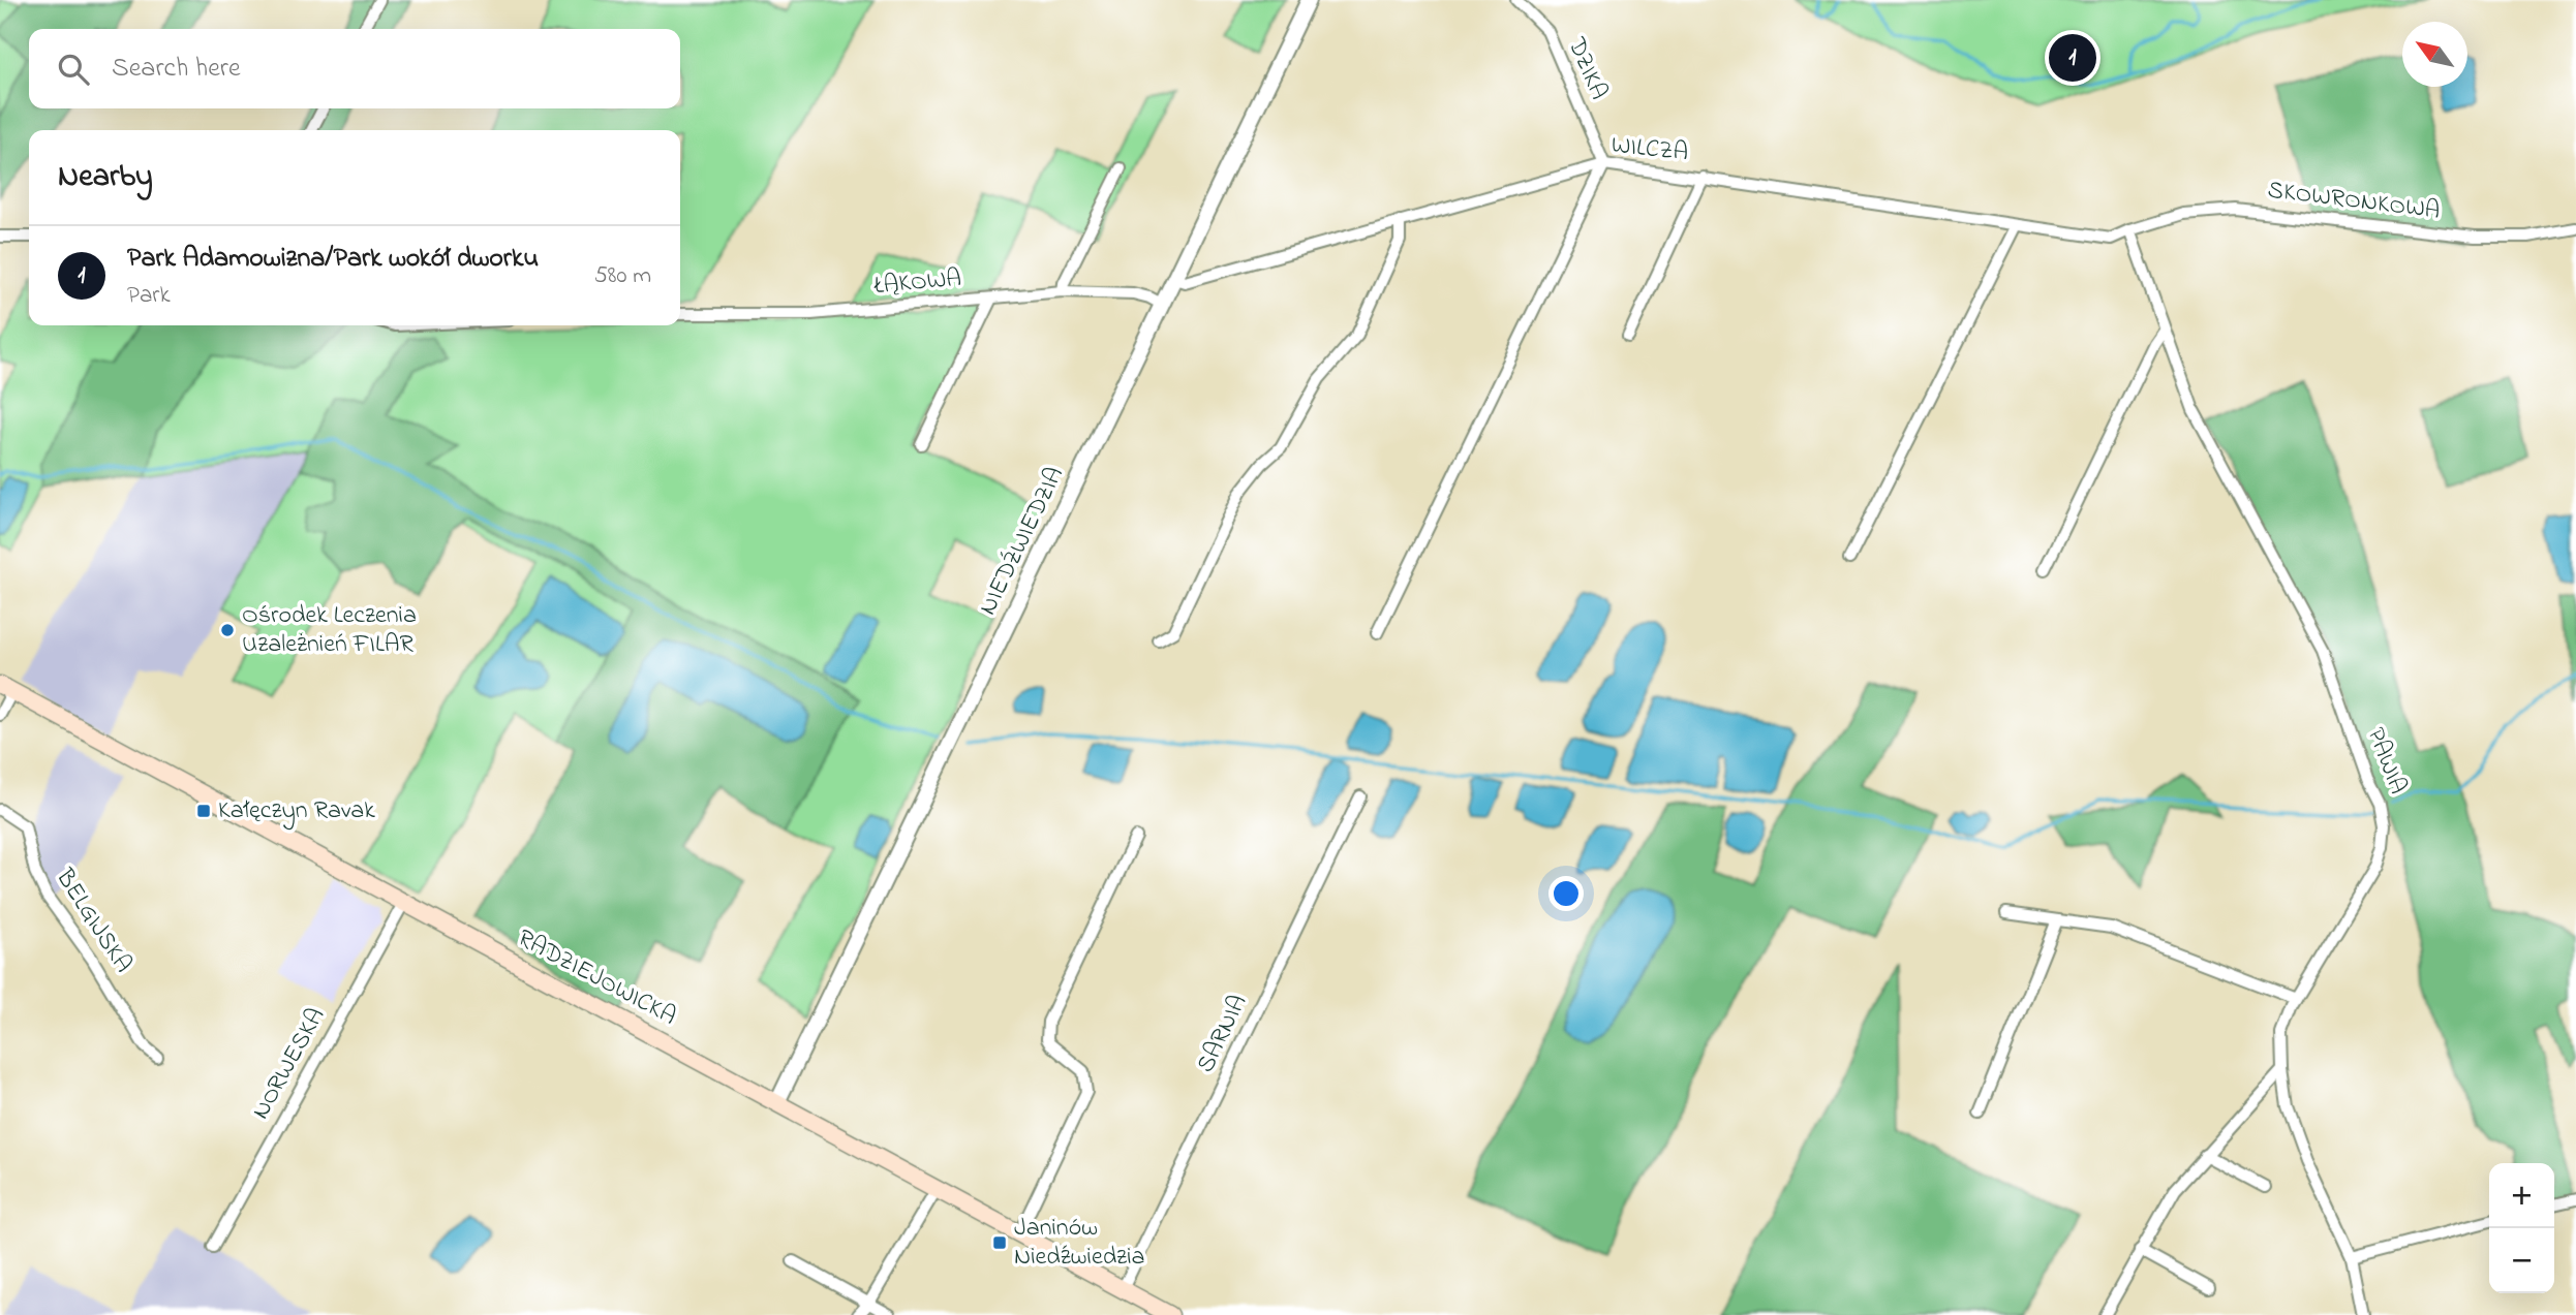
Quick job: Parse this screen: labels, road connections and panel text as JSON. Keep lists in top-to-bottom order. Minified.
{"streets":{"main road":["RADZIEJOWICKA"],"street":["DZIKA","WILCZA","SKOWRONKOWA","ŁĄKOWA","NIEDŹWIEDZIA","PAWIA","BELGIJSKA","SARNIA","NORWESKA"]},"crossings":[["DZIKA","WILCZA"],["WILCZA","SKOWRONKOWA"],["WILCZA","NIEDŹWIEDZIA"],["WILCZA","PAWIA"],["SKOWRONKOWA","PAWIA"],["ŁĄKOWA","NIEDŹWIEDZIA"],["NIEDŹWIEDZIA","RADZIEJOWICKA"],["RADZIEJOWICKA","SARNIA"],["RADZIEJOWICKA","NORWESKA"]],"places":{"other":["Ośrodek Leczenia Uzależnień FILAR"],"transit":["Kałęczyn Ravak","Janinów Niedźwiedzia"]},"north":"top left","page":{"search":"Search here","pins":"1","heading":"Nearby","list":[{"mark":"1","name":"Park Adamowizna/Park wokół dworku","note":"Park","value":"580 m"}],"map_buttons":["+","−"]}}
